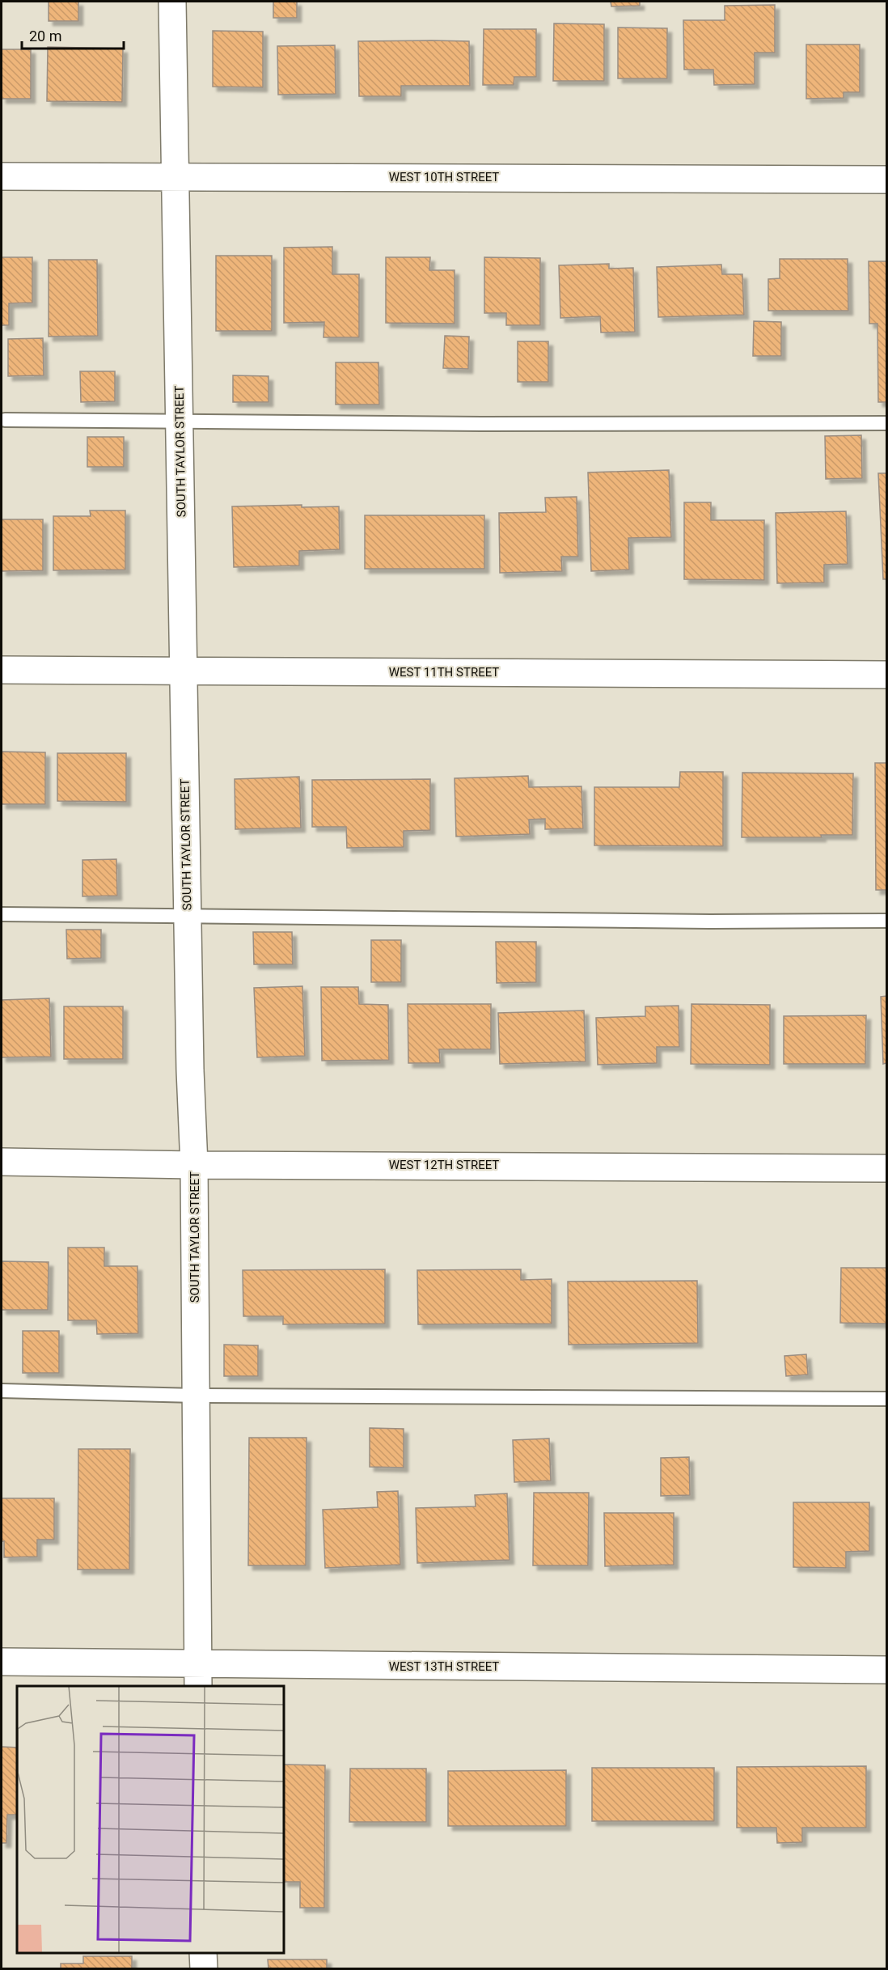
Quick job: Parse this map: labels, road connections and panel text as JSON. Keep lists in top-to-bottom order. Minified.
{"streets":{"street":["WEST 10TH STREET","SOUTH TAYLOR STREET","WEST 11TH STREET","WEST 12TH STREET","WEST 13TH STREET"]},"crossings":[["WEST 10TH STREET","SOUTH TAYLOR STREET"],["SOUTH TAYLOR STREET","WEST 11TH STREET"],["SOUTH TAYLOR STREET","WEST 12TH STREET"],["SOUTH TAYLOR STREET","WEST 13TH STREET"]],"scale_bar":"20 m"}
